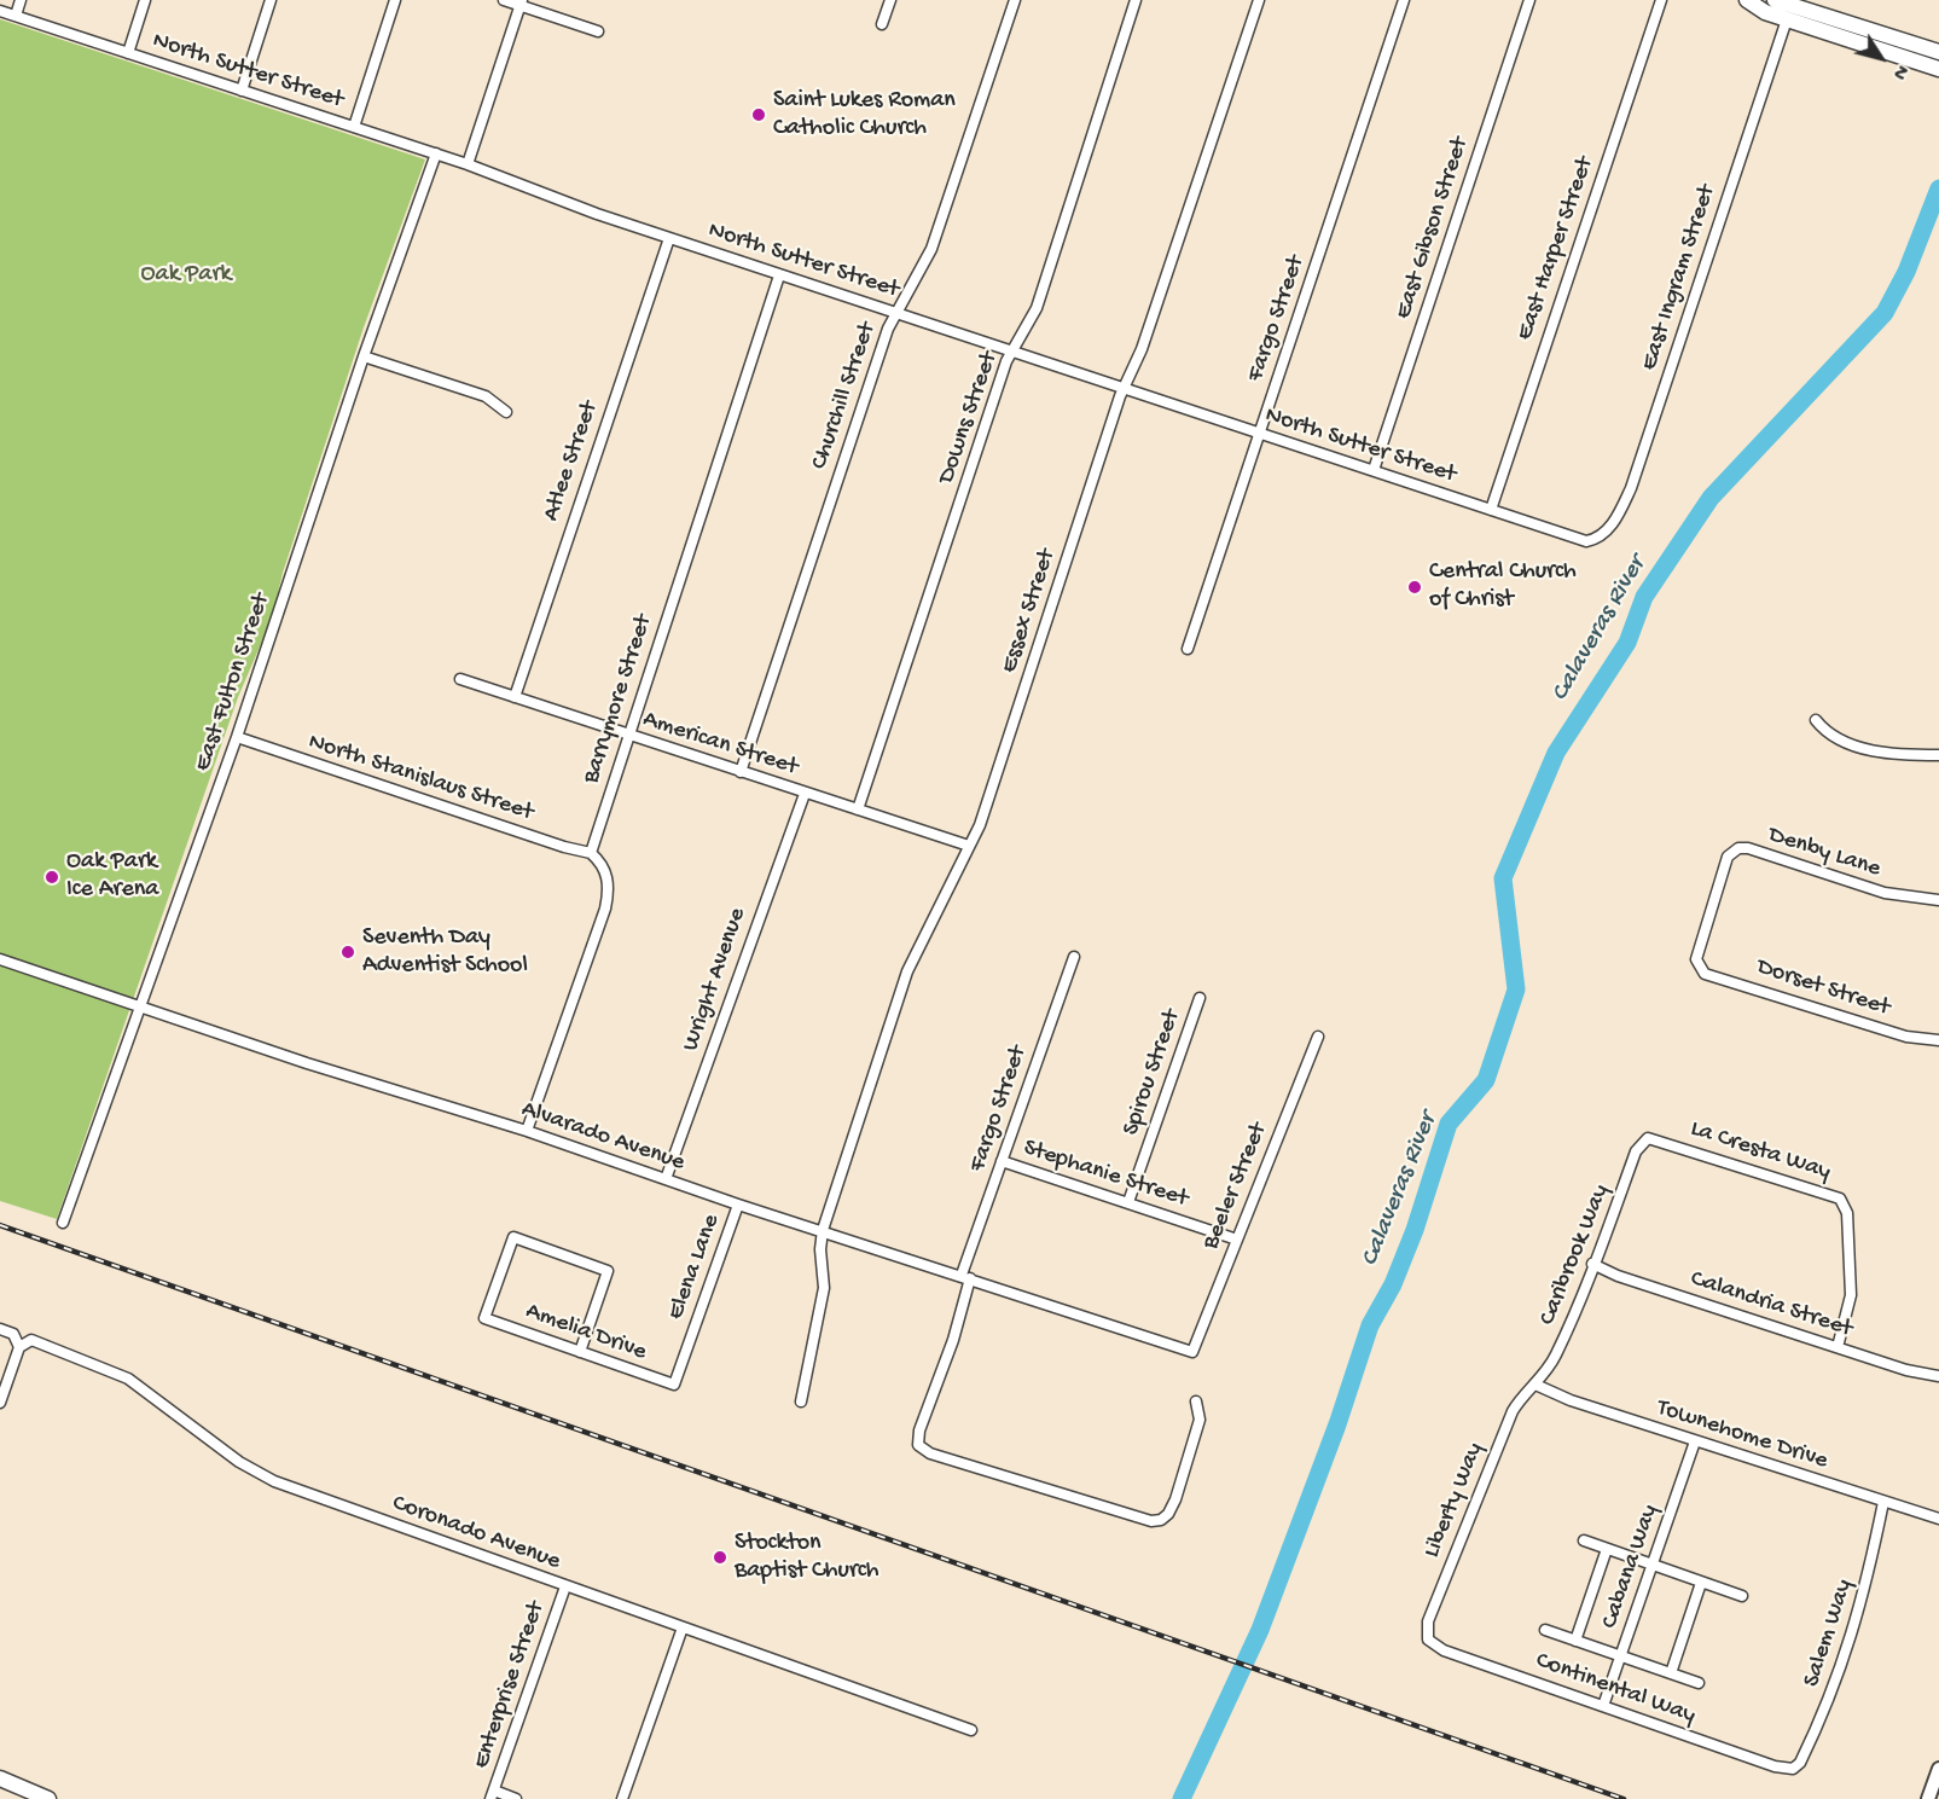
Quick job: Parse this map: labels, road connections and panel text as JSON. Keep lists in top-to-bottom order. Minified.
{"streets":{"street":["North Sutter Street","East Gibson Street","East Harper Street","East Ingram Street","Fargo Street","Churchill Street","Downs Street","Atlee Street","Essex Street","East Fulton Street","Barrymore Street","American Street","North Stanislaus Street","Denby Lane","Wright Avenue","Dorset Street","Spirou Street","Alvarado Avenue","La Cresta Way","Stephanie Street","Beeler Street","Caribrook Way","Elena Lane","Calandria Street","Amelia Drive","Townehome Drive","Liberty Way","Coronado Avenue","Cabana Way","Salem Way","Enterprise Street","Continental Way"]},"crossings":[["North Sutter Street","East Gibson Street"],["North Sutter Street","East Harper Street"],["North Sutter Street","East Ingram Street"],["North Sutter Street","Fargo Street"],["North Sutter Street","Churchill Street"],["North Sutter Street","Downs Street"],["North Sutter Street","Atlee Street"],["North Sutter Street","Essex Street"],["North Sutter Street","East Fulton Street"],["North Sutter Street","Barrymore Street"],["Fargo Street","Alvarado Avenue"],["Fargo Street","Stephanie Street"],["Churchill Street","American Street"],["Downs Street","American Street"],["Atlee Street","American Street"],["Essex Street","American Street"],["Essex Street","Alvarado Avenue"],["East Fulton Street","North Stanislaus Street"],["East Fulton Street","Alvarado Avenue"],["Barrymore Street","American Street"],["Barrymore Street","North Stanislaus Street"],["American Street","Wright Avenue"],["Denby Lane","Dorset Street"],["Wright Avenue","Alvarado Avenue"],["Spirou Street","Stephanie Street"],["Alvarado Avenue","Beeler Street"],["Alvarado Avenue","Elena Lane"],["La Cresta Way","Caribrook Way"],["La Cresta Way","Calandria Street"],["Stephanie Street","Beeler Street"],["Caribrook Way","Calandria Street"],["Caribrook Way","Townehome Drive"],["Caribrook Way","Liberty Way"],["Elena Lane","Amelia Drive"],["Townehome Drive","Liberty Way"],["Townehome Drive","Cabana Way"],["Townehome Drive","Salem Way"],["Liberty Way","Continental Way"],["Coronado Avenue","Enterprise Street"],["Cabana Way","Continental Way"],["Salem Way","Continental Way"]],"water":["Calaveras River"],"parks":["Oak Park"],"places":["Saint Lukes Roman Catholic Church","Central Church of Christ","Oak Park Ice Arena","Seventh Day Adventist School","Stockton Baptist Church"],"north":"bottom right"}
